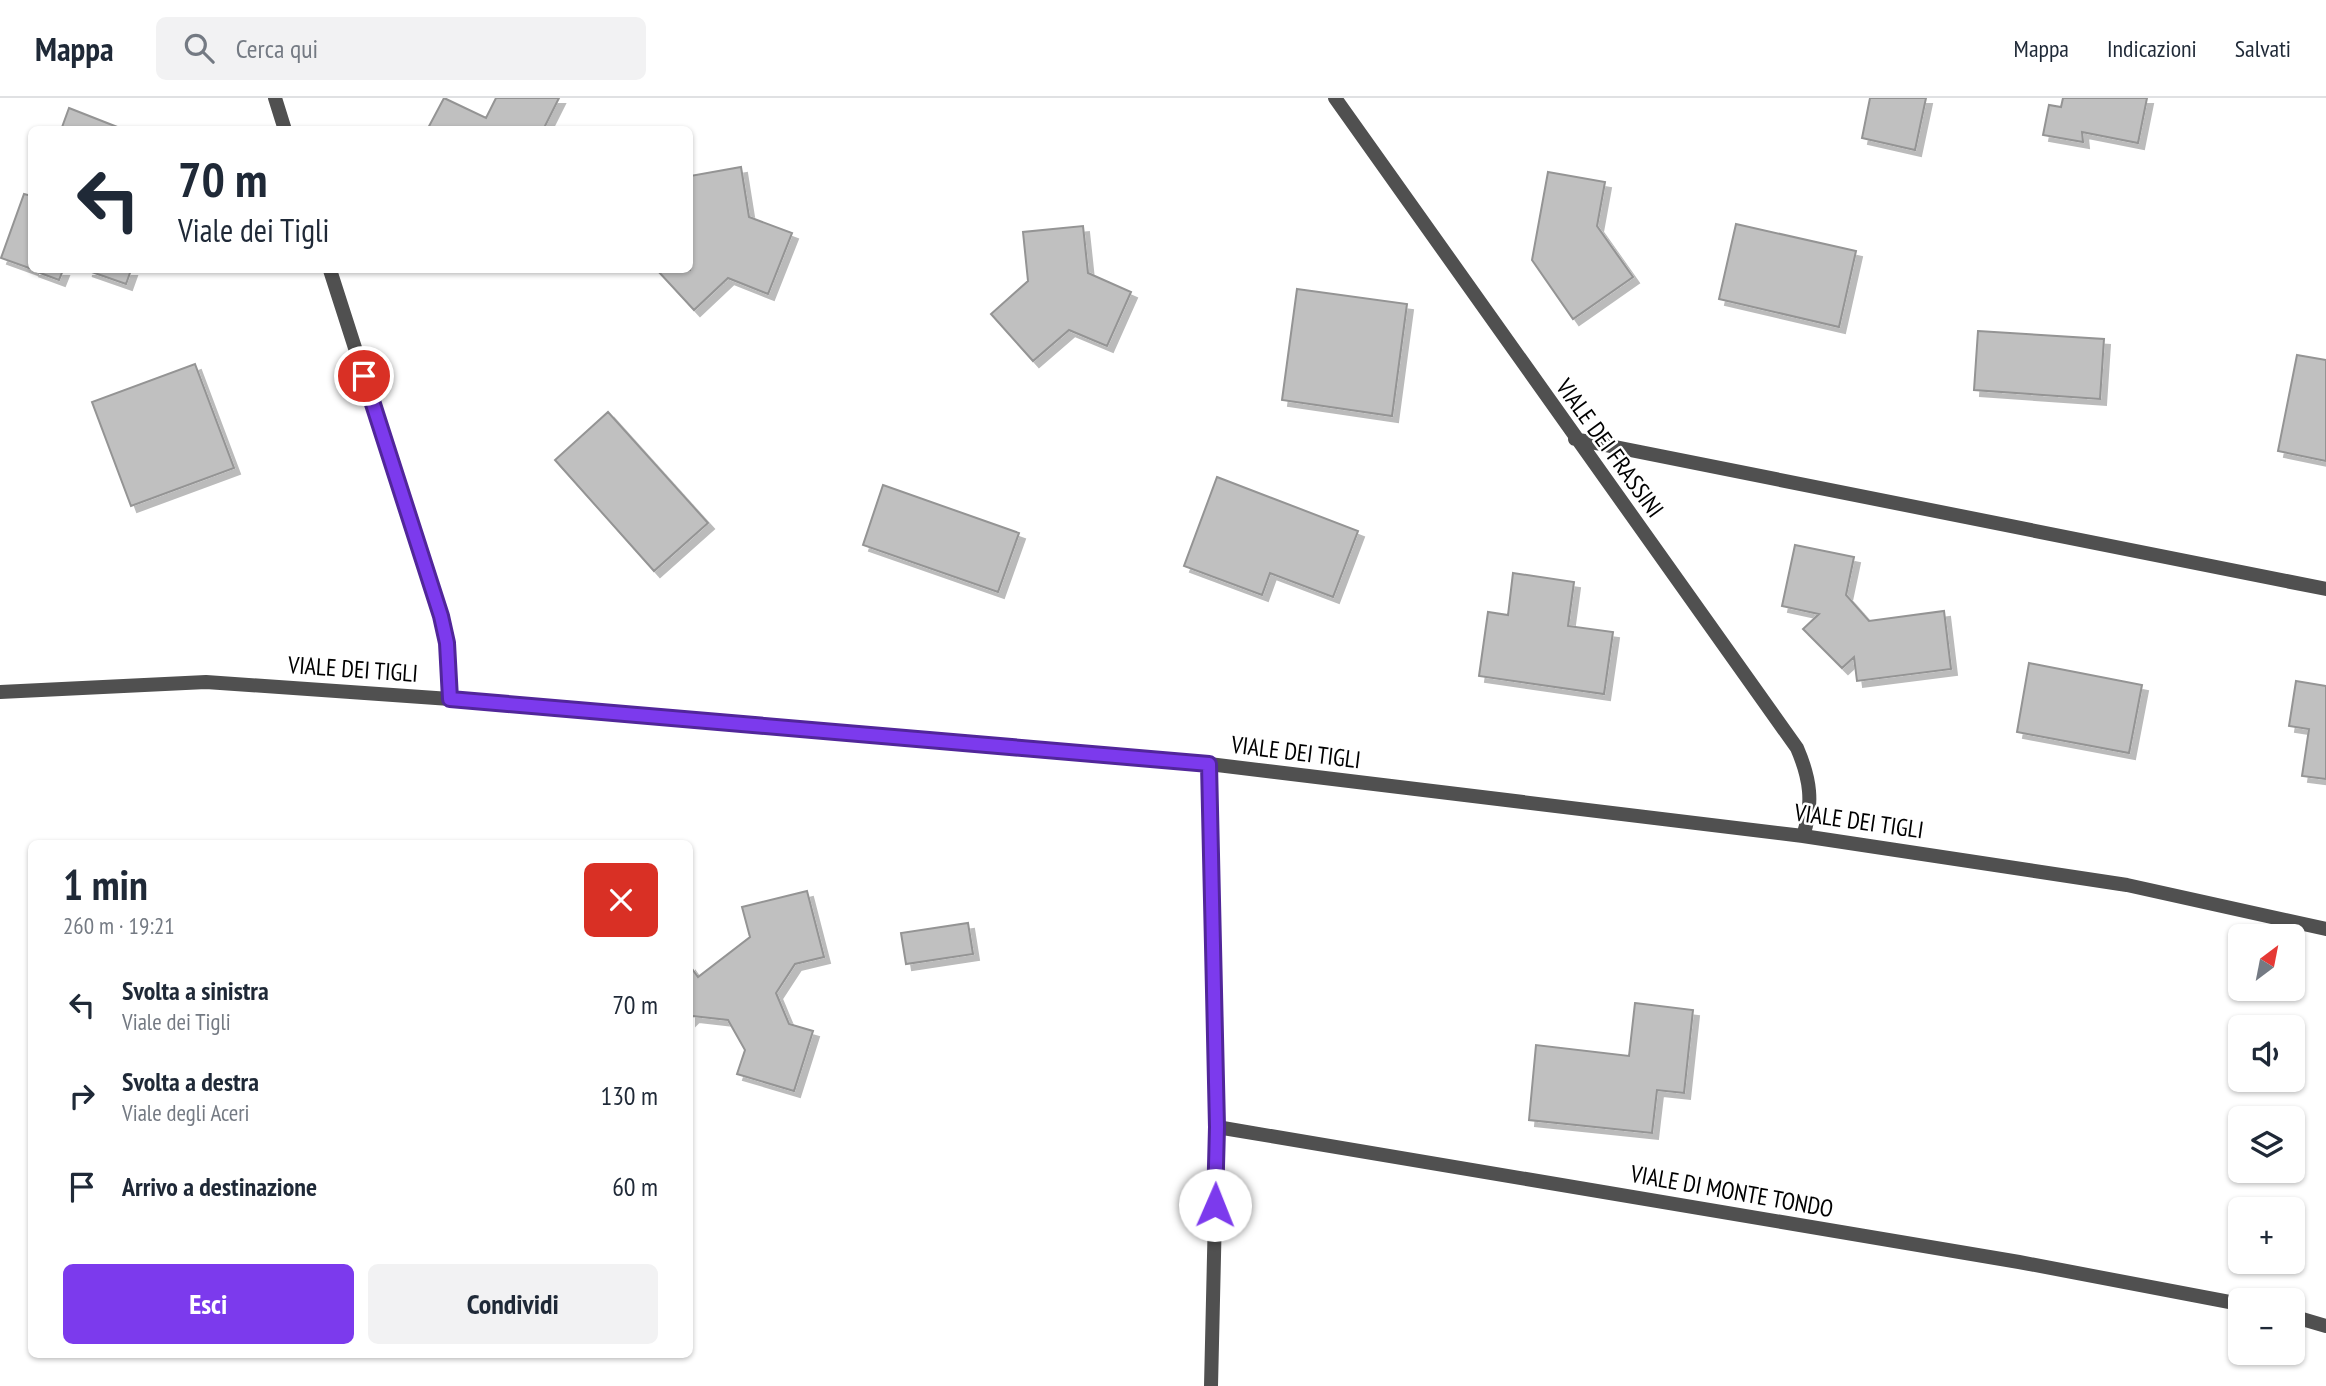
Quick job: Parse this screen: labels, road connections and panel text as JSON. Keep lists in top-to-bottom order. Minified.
{"streets":{"street":["VIALE DEI FRASSINI","VIALE DEI TIGLI","VIALE DI MONTE TONDO"]},"crossings":[["VIALE DEI FRASSINI","VIALE DEI TIGLI"]],"north":"top right","page":{"header":"Mappa","search":"Cerca qui","nav":["Mappa","Indicazioni","Salvati"],"turn":["70 m","Viale dei Tigli"],"heading":["1 min","260 m · 19:21"],"map_buttons":["+","−"],"list":[{"name":"Svolta a sinistra","note":"Viale dei Tigli","value":"70 m"},{"name":"Svolta a destra","note":"Viale degli Aceri","value":"130 m"},{"name":"Arrivo a destinazione","value":"60 m"}],"buttons":["Esci","Condividi"]}}
